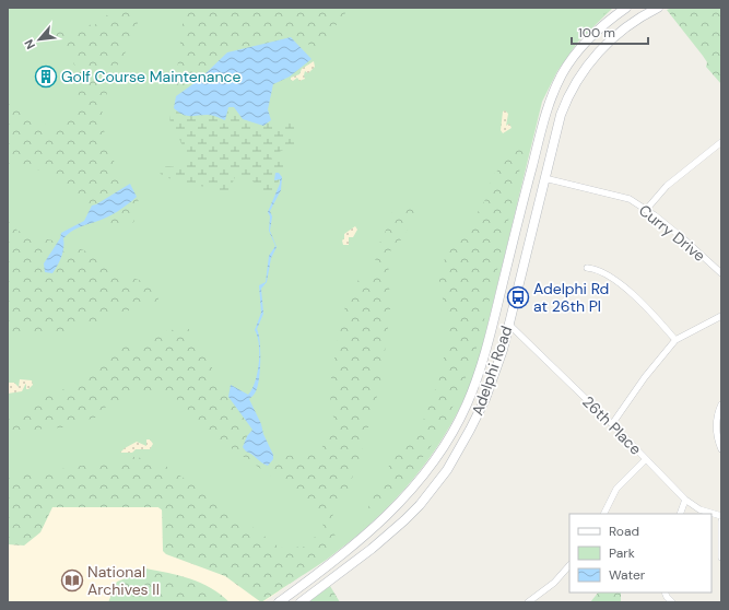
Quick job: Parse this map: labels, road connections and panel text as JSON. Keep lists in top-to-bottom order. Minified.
{"streets":{"main road":["Adelphi Road"],"street":["Curry Drive","26th Place"]},"crossings":[["Curry Drive","Adelphi Road"],["Adelphi Road","26th Place"]],"places":{"building":["Golf Course Maintenance"],"bus stop":["Adelphi Rd at 26th Pl"],"library":["National Archives II"]},"legend":["Road","Park","Water"],"scale_bar":"100 m","north":"bottom left"}
